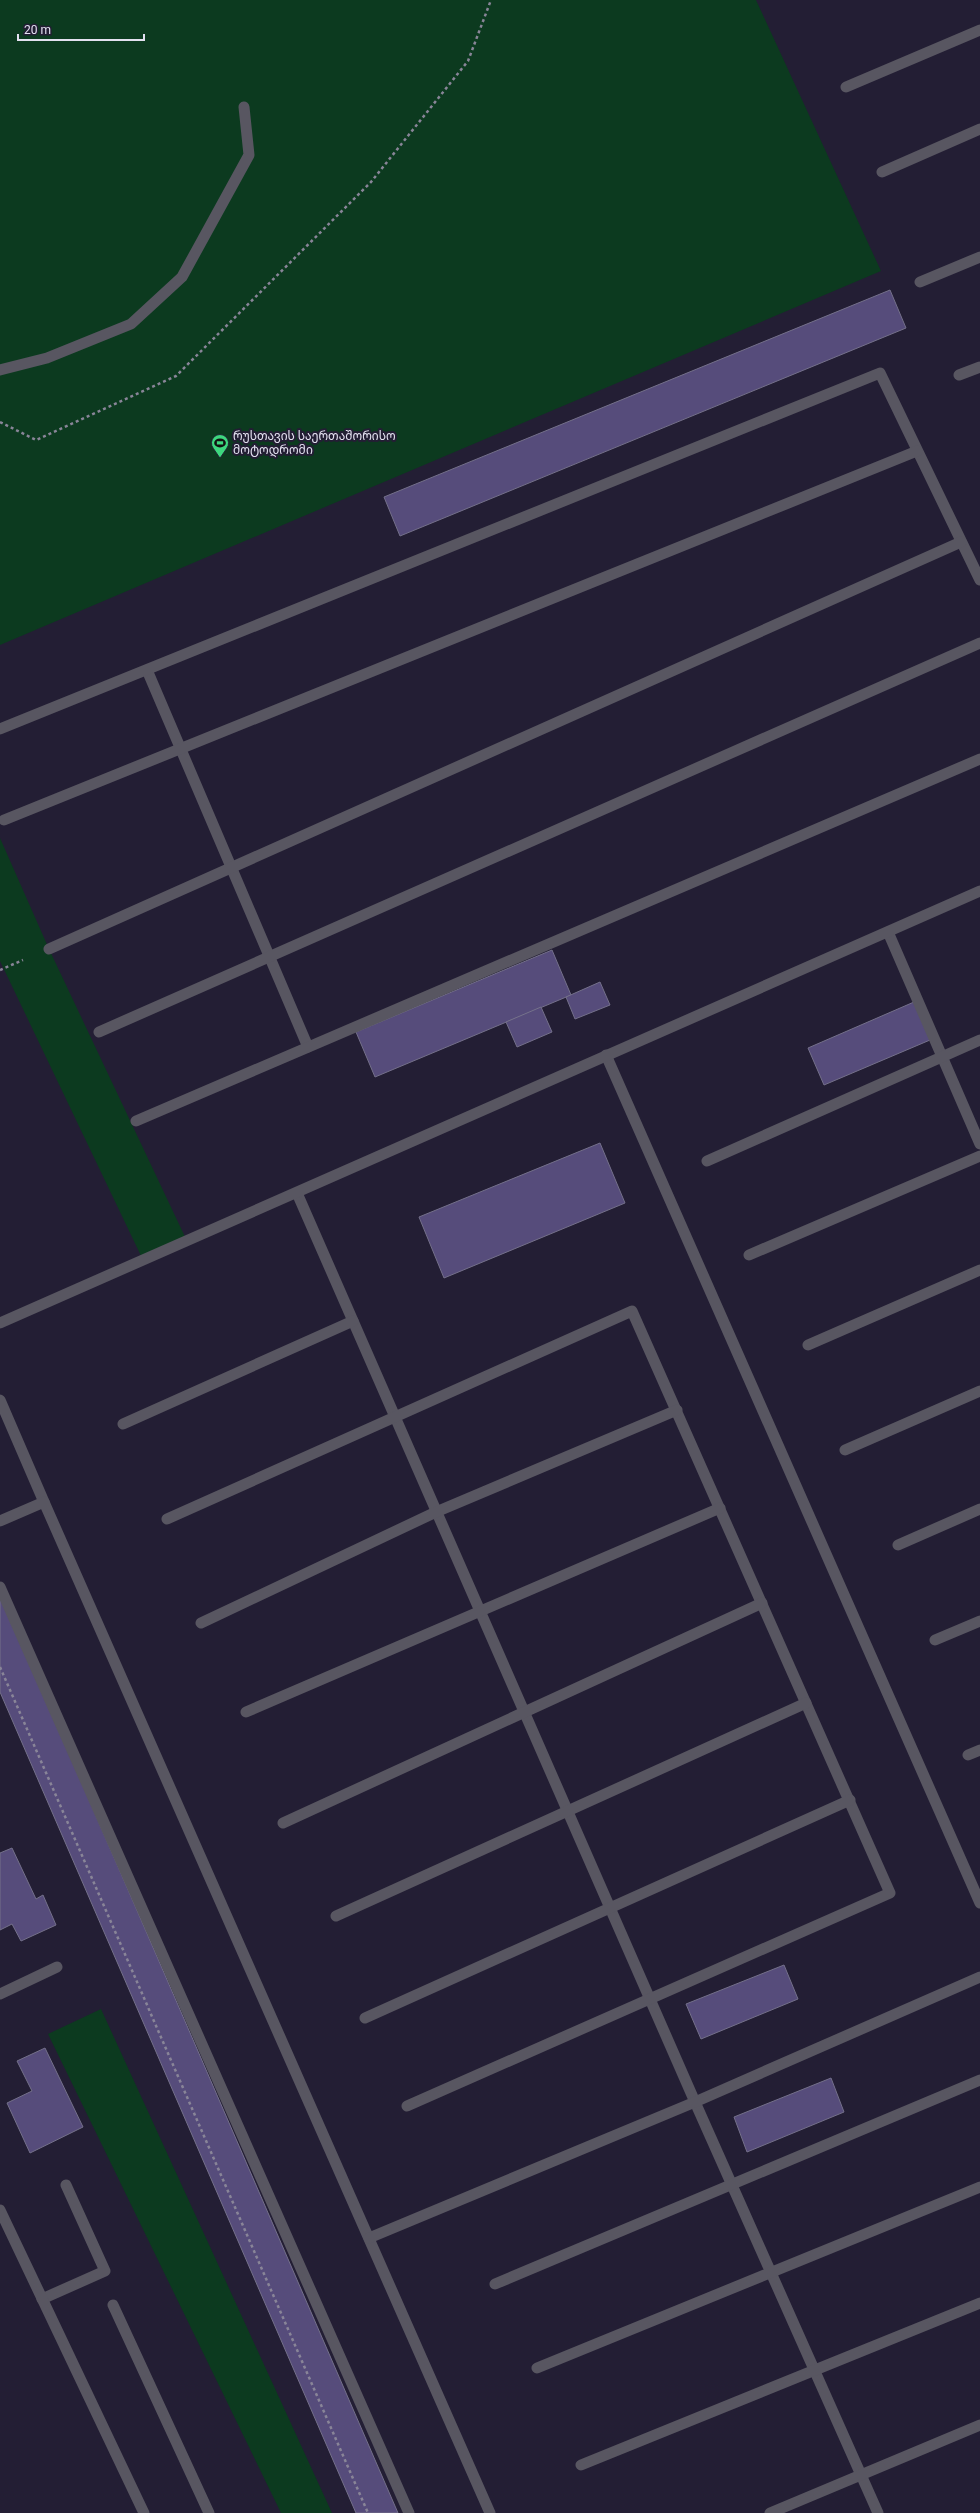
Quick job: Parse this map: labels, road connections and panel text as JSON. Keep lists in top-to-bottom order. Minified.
{"places":{"sports":["რუსთავის საერთაშორისო მოტოდრომი"]},"scale_bar":"20 m"}
